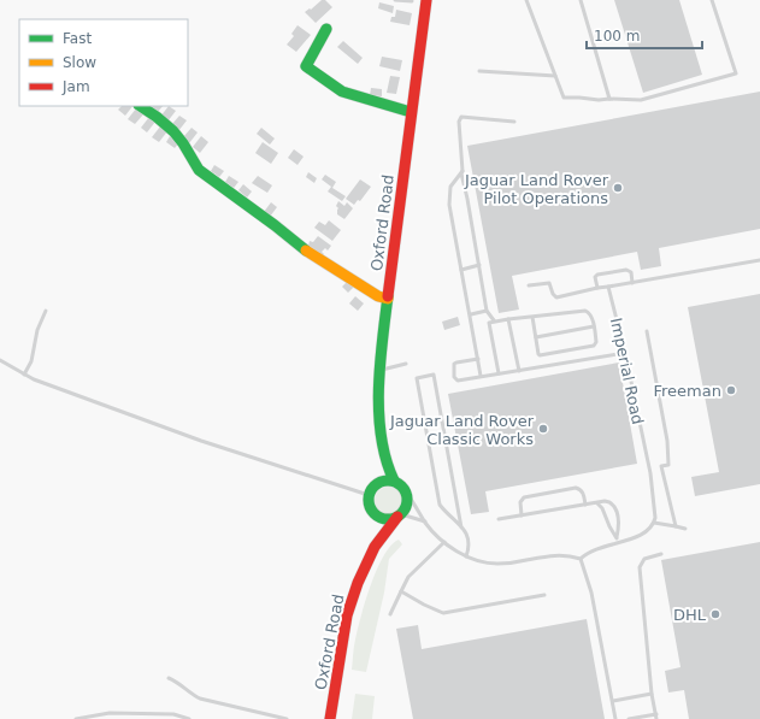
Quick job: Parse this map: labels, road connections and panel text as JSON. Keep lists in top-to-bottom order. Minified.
{"streets":{"main road":["Oxford Road"],"lane":["Imperial Road"]},"places":["Jaguar Land Rover Pilot Operations","Freeman","Jaguar Land Rover Classic Works","DHL"],"legend":["Fast","Slow","Jam"],"scale_bar":"100 m"}
